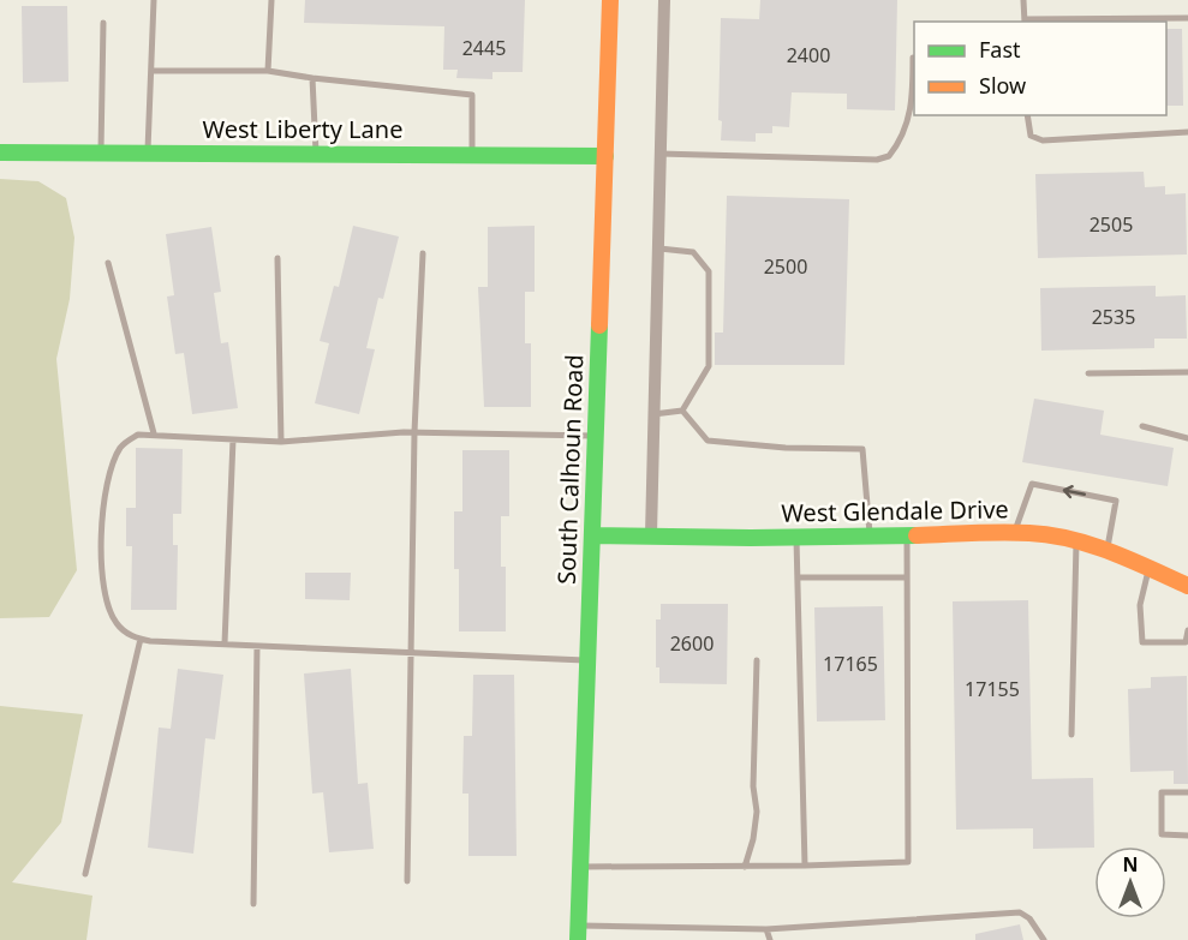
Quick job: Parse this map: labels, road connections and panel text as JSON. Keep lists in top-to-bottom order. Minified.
{"streets":{"street":["West Liberty Lane","South Calhoun Road","West Glendale Drive"]},"crossings":[["West Liberty Lane","South Calhoun Road"],["South Calhoun Road","West Glendale Drive"]],"house_numbers":["2445","2400","2505","2500","2535","2600","17165","17155"],"legend":["Fast","Slow"],"north":"top"}
